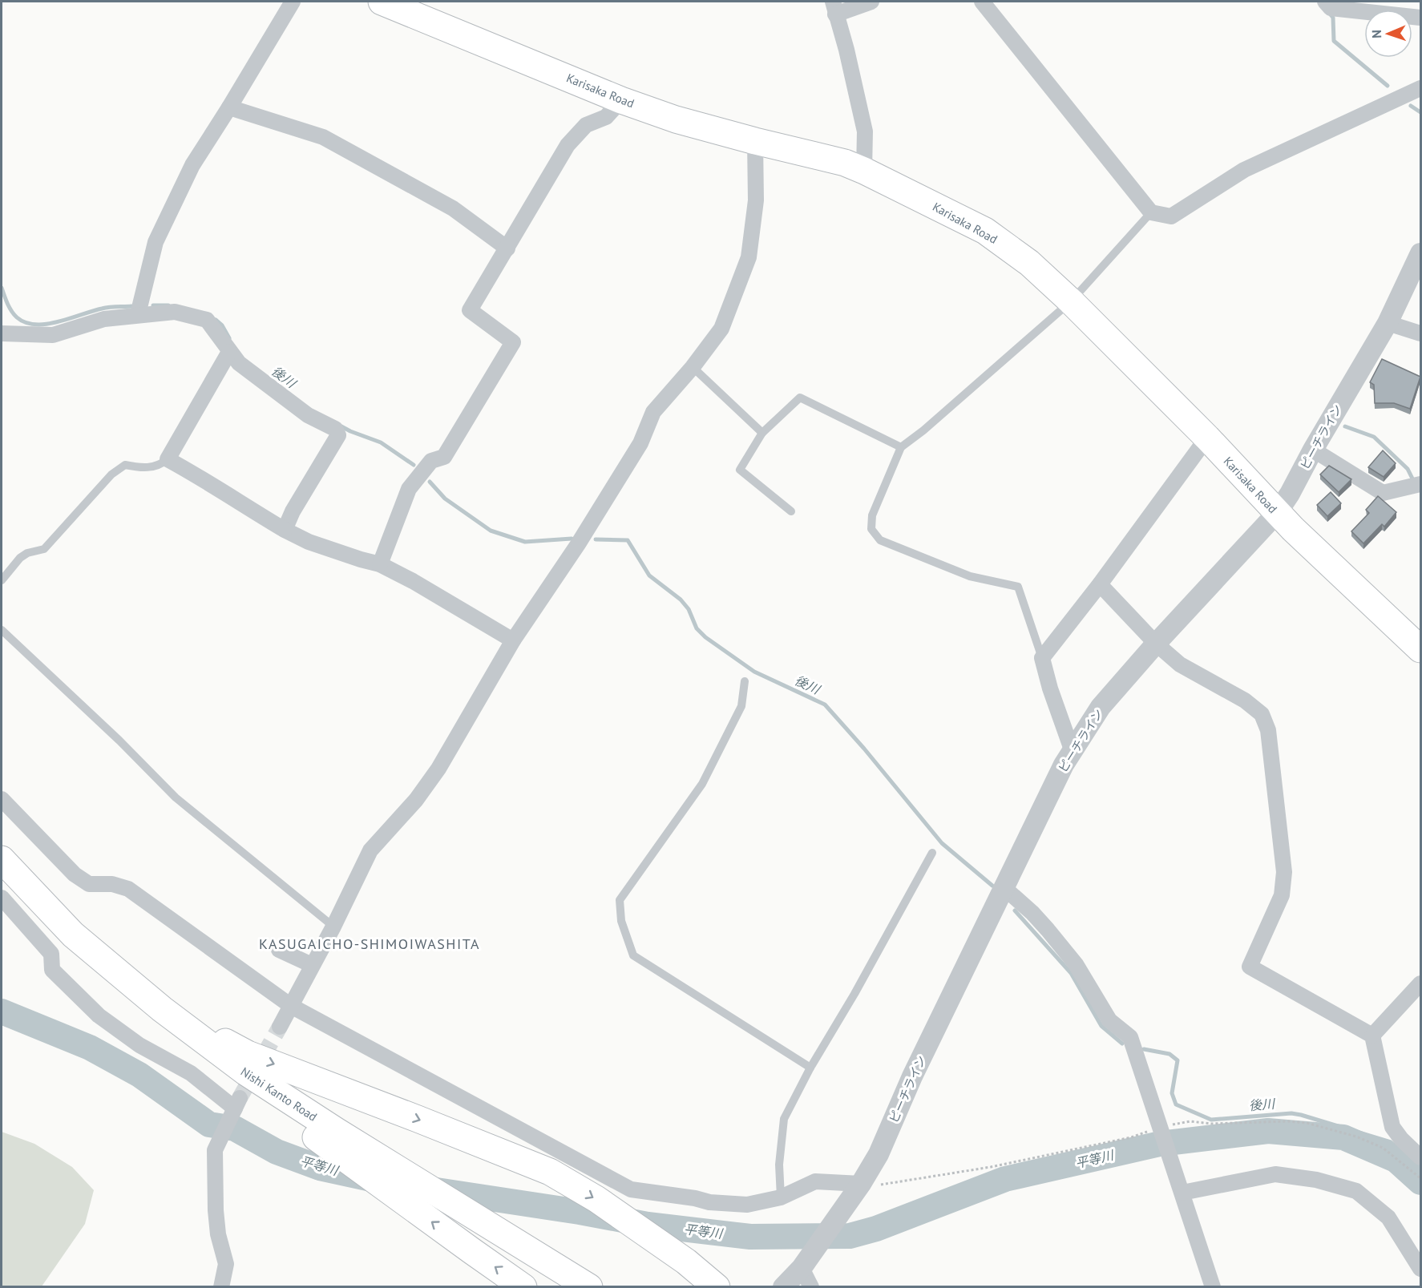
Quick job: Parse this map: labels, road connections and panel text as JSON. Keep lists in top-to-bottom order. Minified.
{"streets":{"highway":["Karisaka Road","Nishi Kanto Road"],"street":["ピーチライン"]},"crossings":[["Karisaka Road","ピーチライン"]],"districts":["KASUGAICHO-SHIMOIWASHITA"],"water":["後川","平等川"],"north":"left"}
